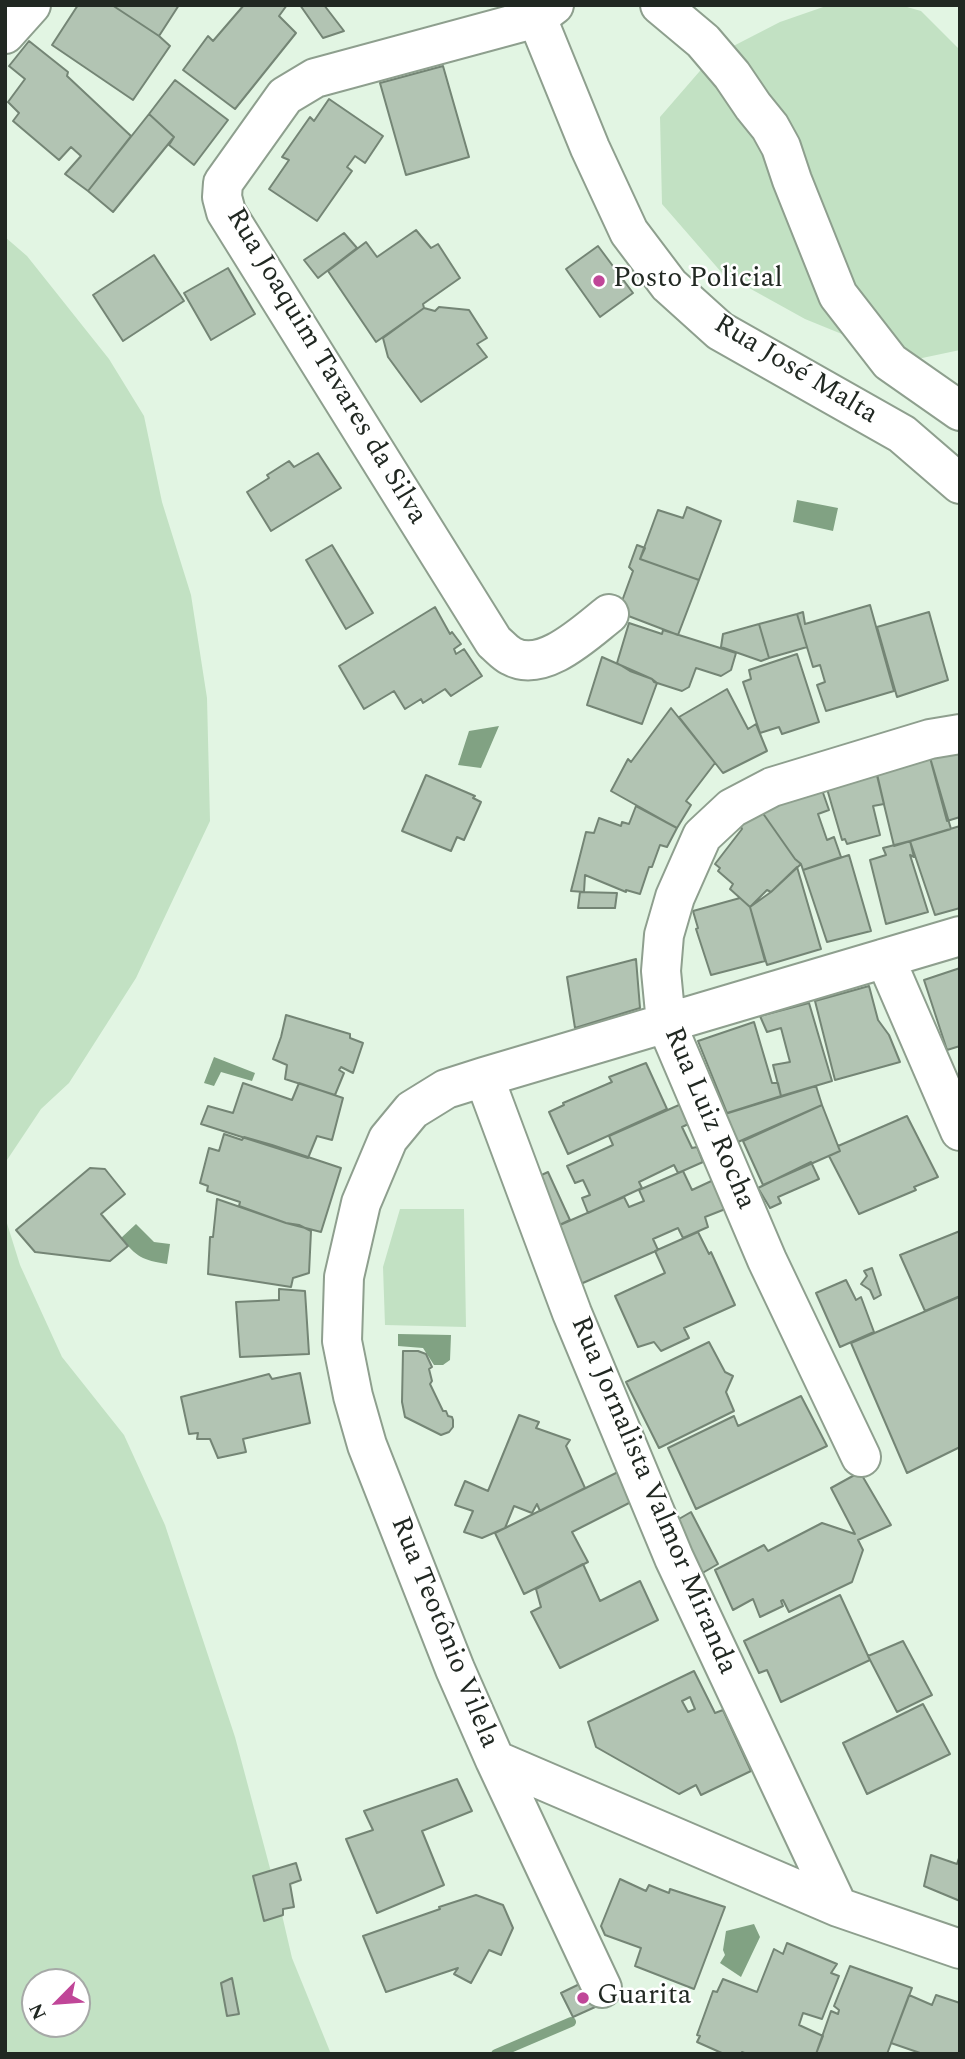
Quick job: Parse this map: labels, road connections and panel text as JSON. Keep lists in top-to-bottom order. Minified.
{"streets":{"street":["Rua Joaquim Tavares da Silva","Rua José Malta","Rua Luiz Rocha","Rua Jornalista Valmor Miranda","Rua Teotônio Vilela"]},"crossings":[["Rua Joaquim Tavares da Silva","Rua José Malta"],["Rua Luiz Rocha","Rua Teotônio Vilela"],["Rua Jornalista Valmor Miranda","Rua Teotônio Vilela"]],"places":["Posto Policial","Guarita"],"north":"bottom left"}
